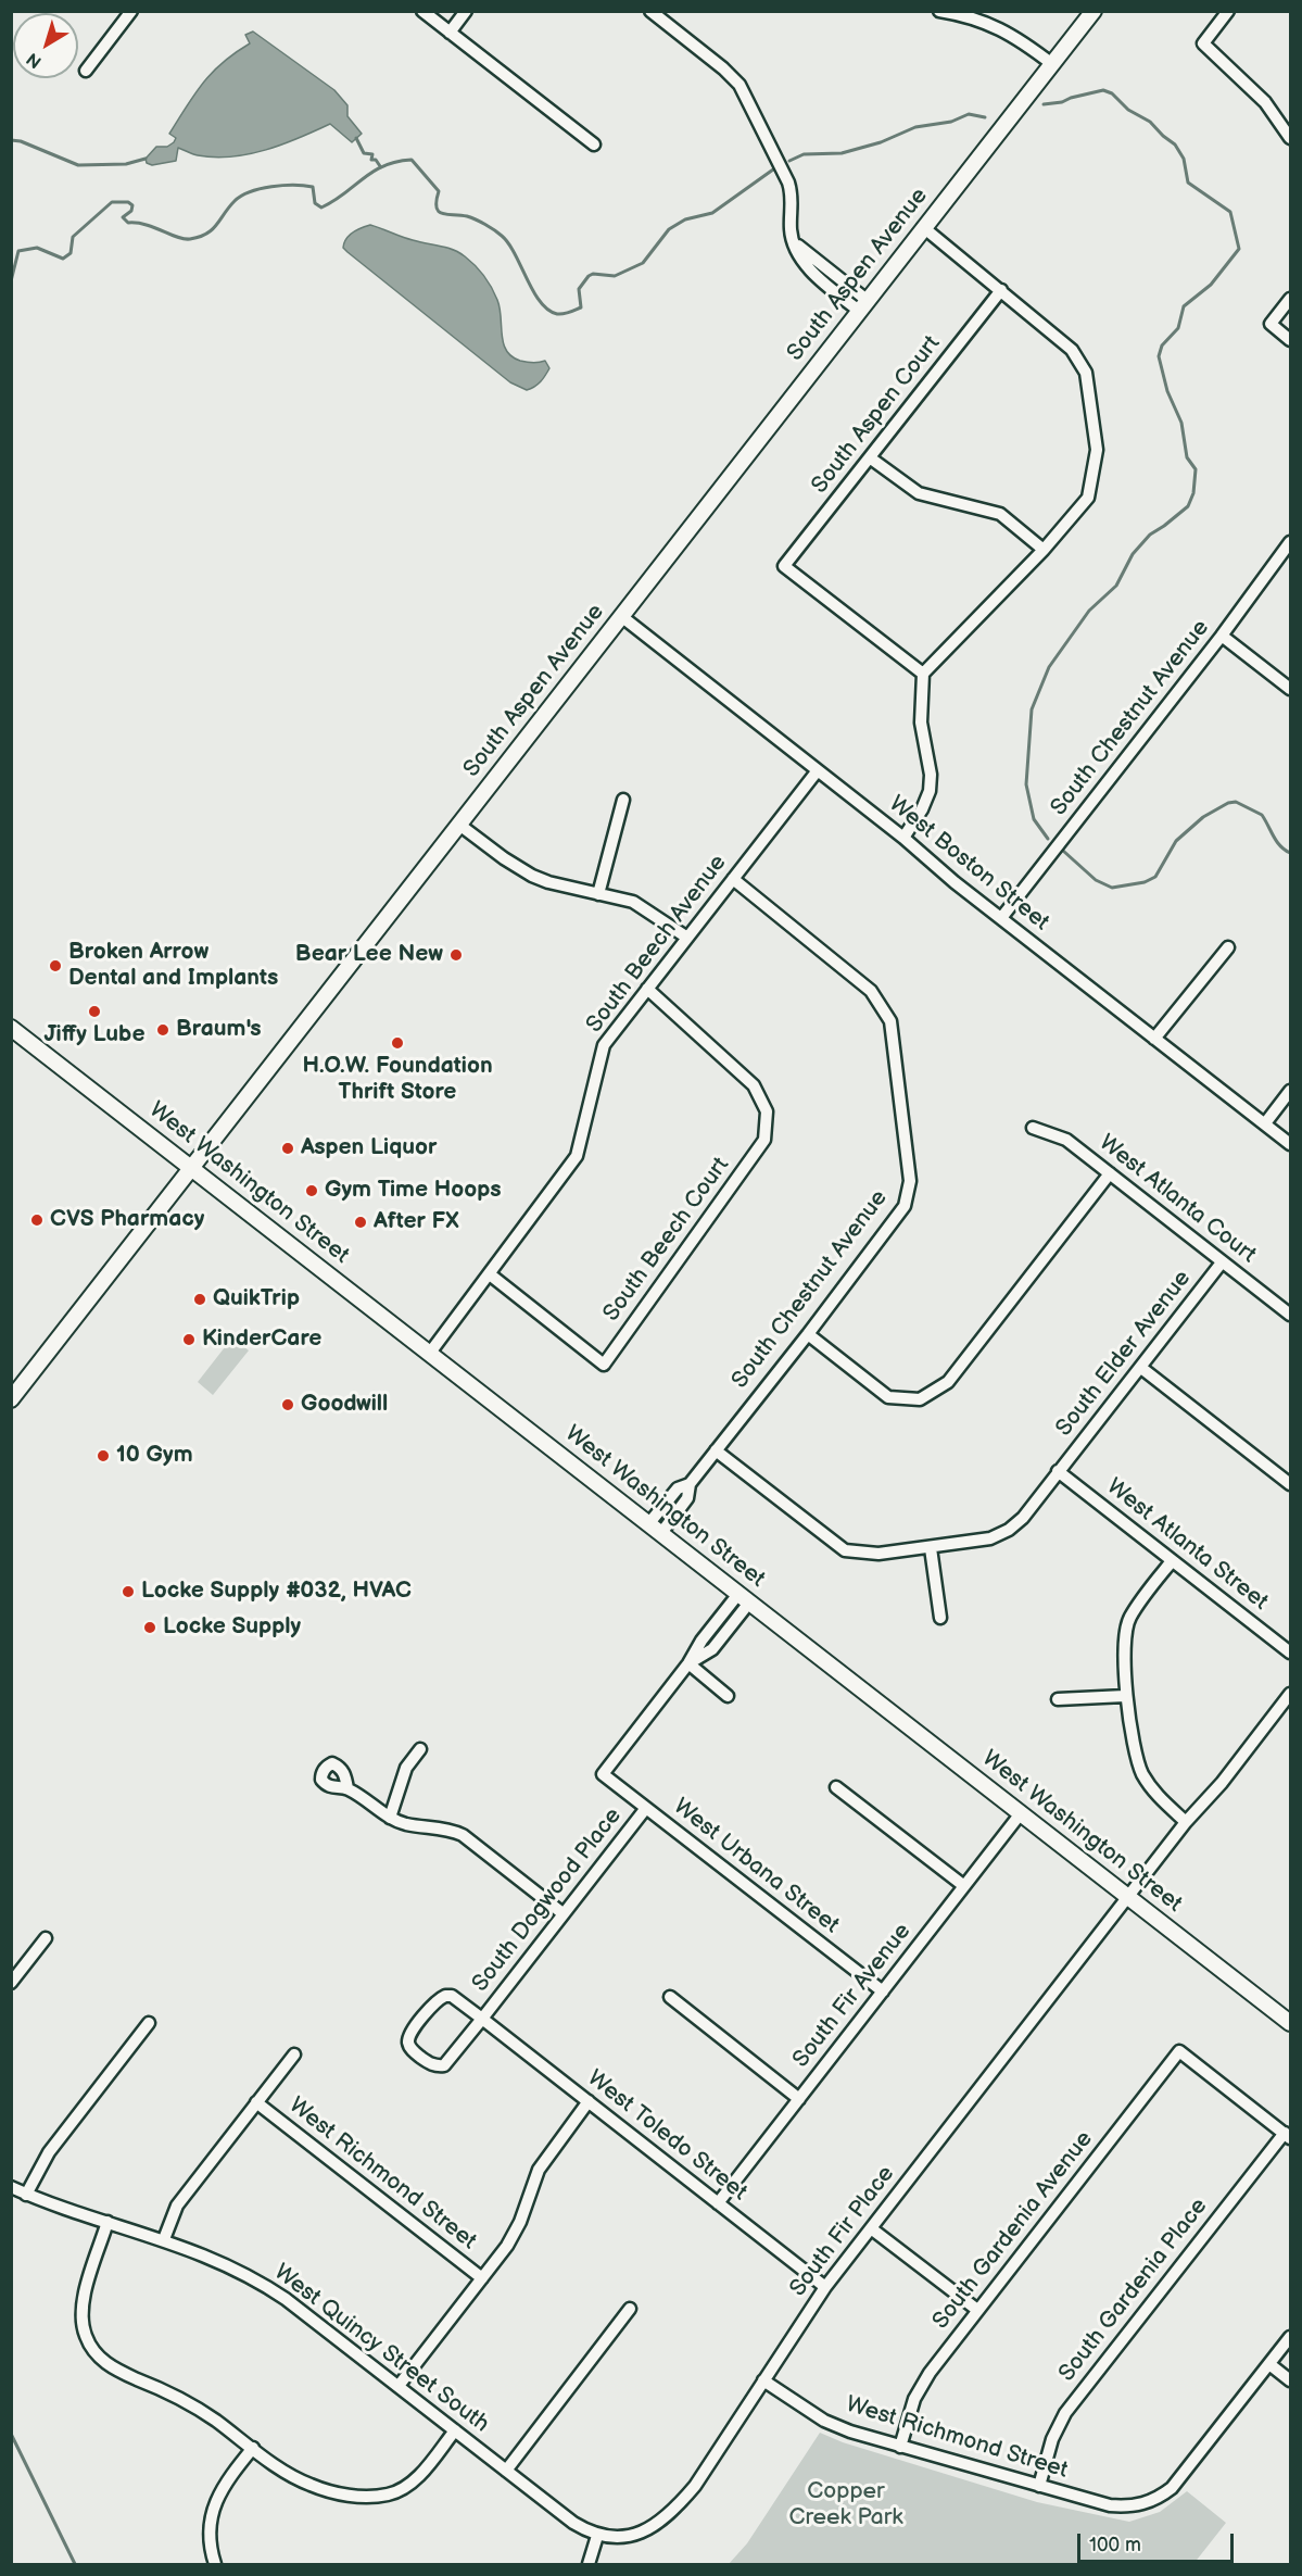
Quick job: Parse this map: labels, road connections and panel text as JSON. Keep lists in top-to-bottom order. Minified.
{"streets":{"main road":["South Aspen Avenue","West Washington Street"],"street":["South Aspen Court","South Chestnut Avenue","West Boston Street","South Beech Avenue","West Atlanta Court","South Beech Court","South Elder Avenue","West Atlanta Street","West Urbana Street","South Dogwood Place","South Fir Avenue","West Toledo Street","West Richmond Street","South Gardenia Avenue","South Fir Place","South Gardenia Place","West Quincy Street South"]},"crossings":[["South Aspen Avenue","West Boston Street"],["South Aspen Avenue","West Washington Street"],["South Chestnut Avenue","West Boston Street"],["South Chestnut Avenue","South Beech Avenue"],["South Chestnut Avenue","West Washington Street"],["South Chestnut Avenue","South Elder Avenue"],["West Boston Street","South Beech Avenue"],["South Beech Avenue","West Washington Street"],["South Beech Avenue","South Beech Court"],["West Washington Street","South Dogwood Place"],["West Washington Street","South Fir Avenue"],["West Washington Street","South Fir Place"],["West Atlanta Court","South Elder Avenue"],["South Elder Avenue","West Atlanta Street"],["West Urbana Street","South Dogwood Place"],["West Urbana Street","South Fir Avenue"],["South Dogwood Place","West Toledo Street"],["South Fir Avenue","West Toledo Street"],["West Toledo Street","South Fir Place"],["West Richmond Street","South Gardenia Avenue"],["West Richmond Street","South Fir Place"],["West Richmond Street","South Gardenia Place"],["South Gardenia Avenue","South Gardenia Place"],["South Fir Place","West Quincy Street South"]],"parks":["Copper Creek Park"],"places":["Bear Lee New","Broken Arrow Dental and Implants","Jiffy Lube","Braum's","H.O.W. Foundation Thrift Store","Aspen Liquor","Gym Time Hoops","CVS Pharmacy","After FX","QuikTrip","KinderCare","Goodwill","10 Gym","Locke Supply #032, HVAC","Locke Supply"],"scale_bar":"100 m","north":"bottom left"}
